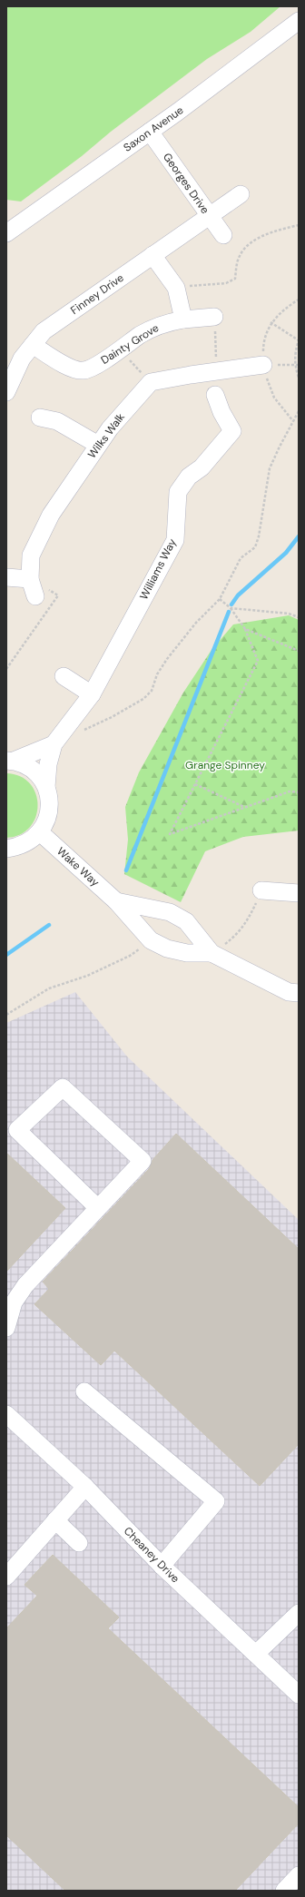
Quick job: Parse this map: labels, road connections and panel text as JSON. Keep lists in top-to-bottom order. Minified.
{"streets":{"street":["Saxon Avenue","Georges Drive","Finney Drive","Dainty Grove","Wilks Walk","Williams Way","Wake Way","Cheaney Drive"]},"crossings":[["Saxon Avenue","Georges Drive"],["Georges Drive","Finney Drive"],["Finney Drive","Dainty Grove"],["Williams Way","Wake Way"]],"parks":["Grange Spinney"]}
